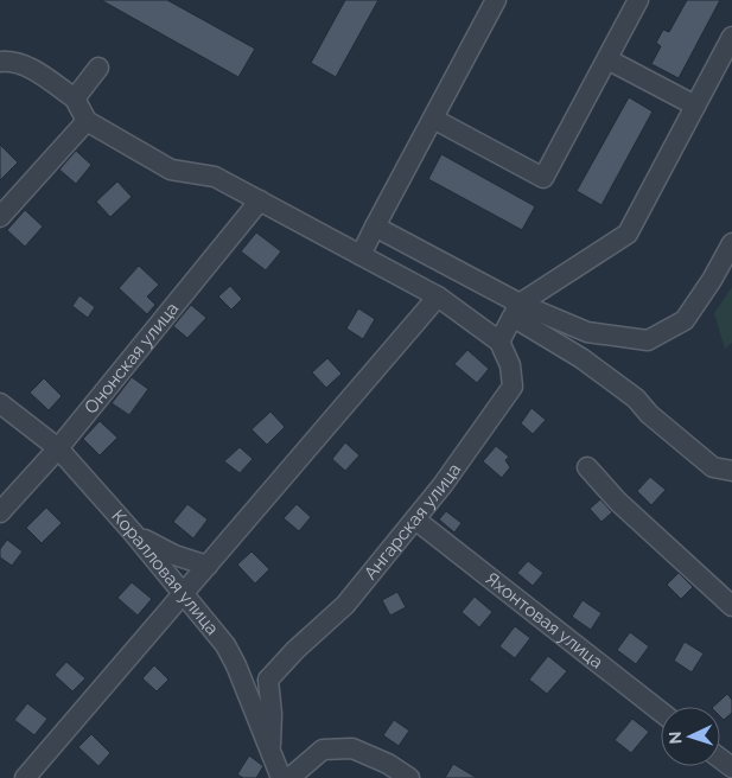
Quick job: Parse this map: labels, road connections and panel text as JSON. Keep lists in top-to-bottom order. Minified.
{"streets":{"street":["Ононская улица","Ангарская улица","Коралловая улица","Яхонтовая улица"]},"crossings":[["Ононская улица","Коралловая улица"],["Ангарская улица","Яхонтовая улица"]],"north":"left"}
